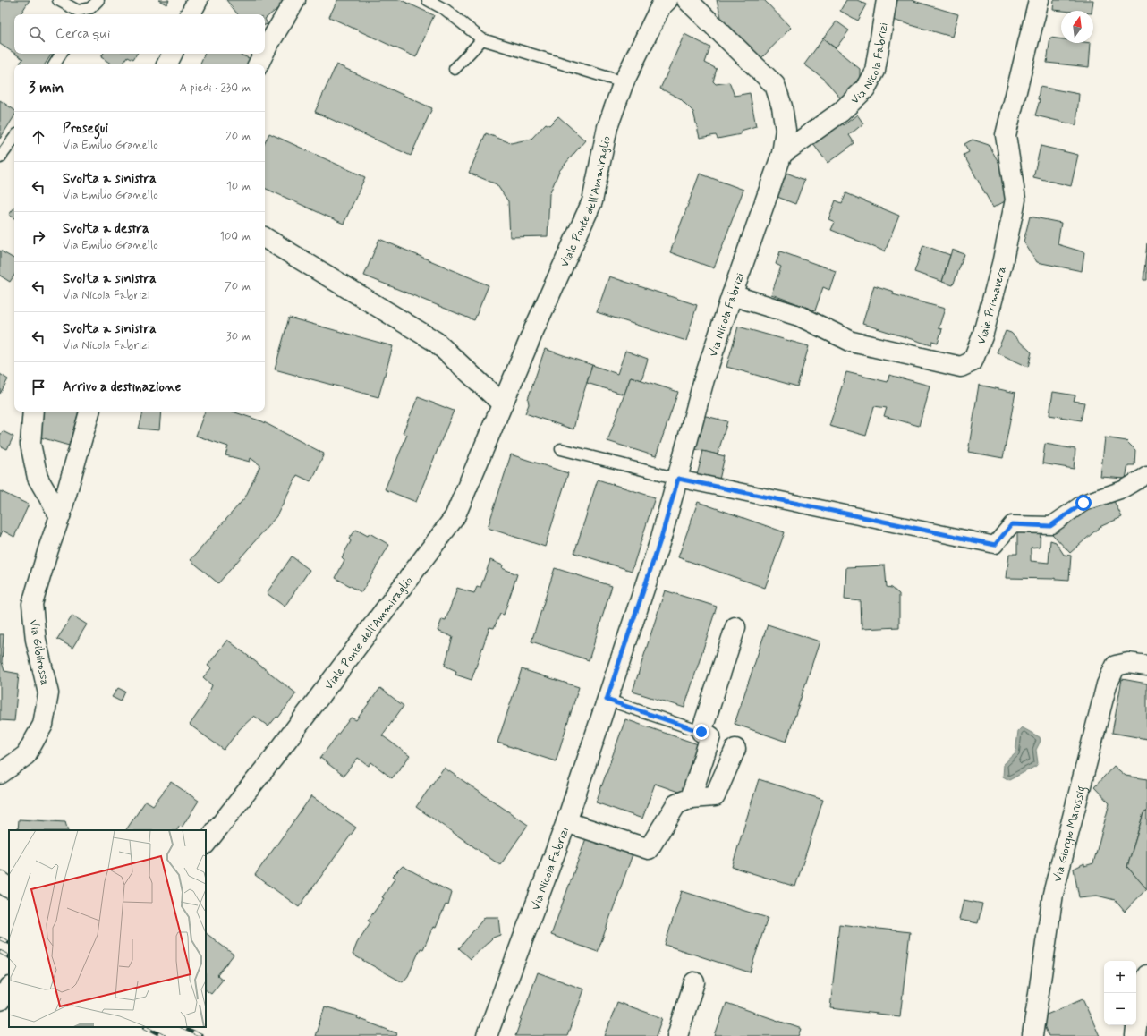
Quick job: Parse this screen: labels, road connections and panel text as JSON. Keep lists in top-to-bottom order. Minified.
{"streets":{"street":["Via Nicola Fabrizi","Viale Ponte dell'Ammiraglio","Viale Primavera","Via Gibilrossa","Via Giorgio Marussig"]},"crossings":[["Via Nicola Fabrizi","Viale Primavera"]],"north":"top","page":{"search":"Cerca qui","heading":["3 min","A piedi · 230 m"],"list":[["Prosegui","Via Emilio Granello","20 m"],["Svolta a sinistra","Via Emilio Granello","10 m"],["Svolta a destra","Via Emilio Granello","100 m"],["Svolta a sinistra","Via Nicola Fabrizi","70 m"],["Svolta a sinistra","Via Nicola Fabrizi","30 m"],"Arrivo a destinazione"],"map_buttons":["+","−"]}}
